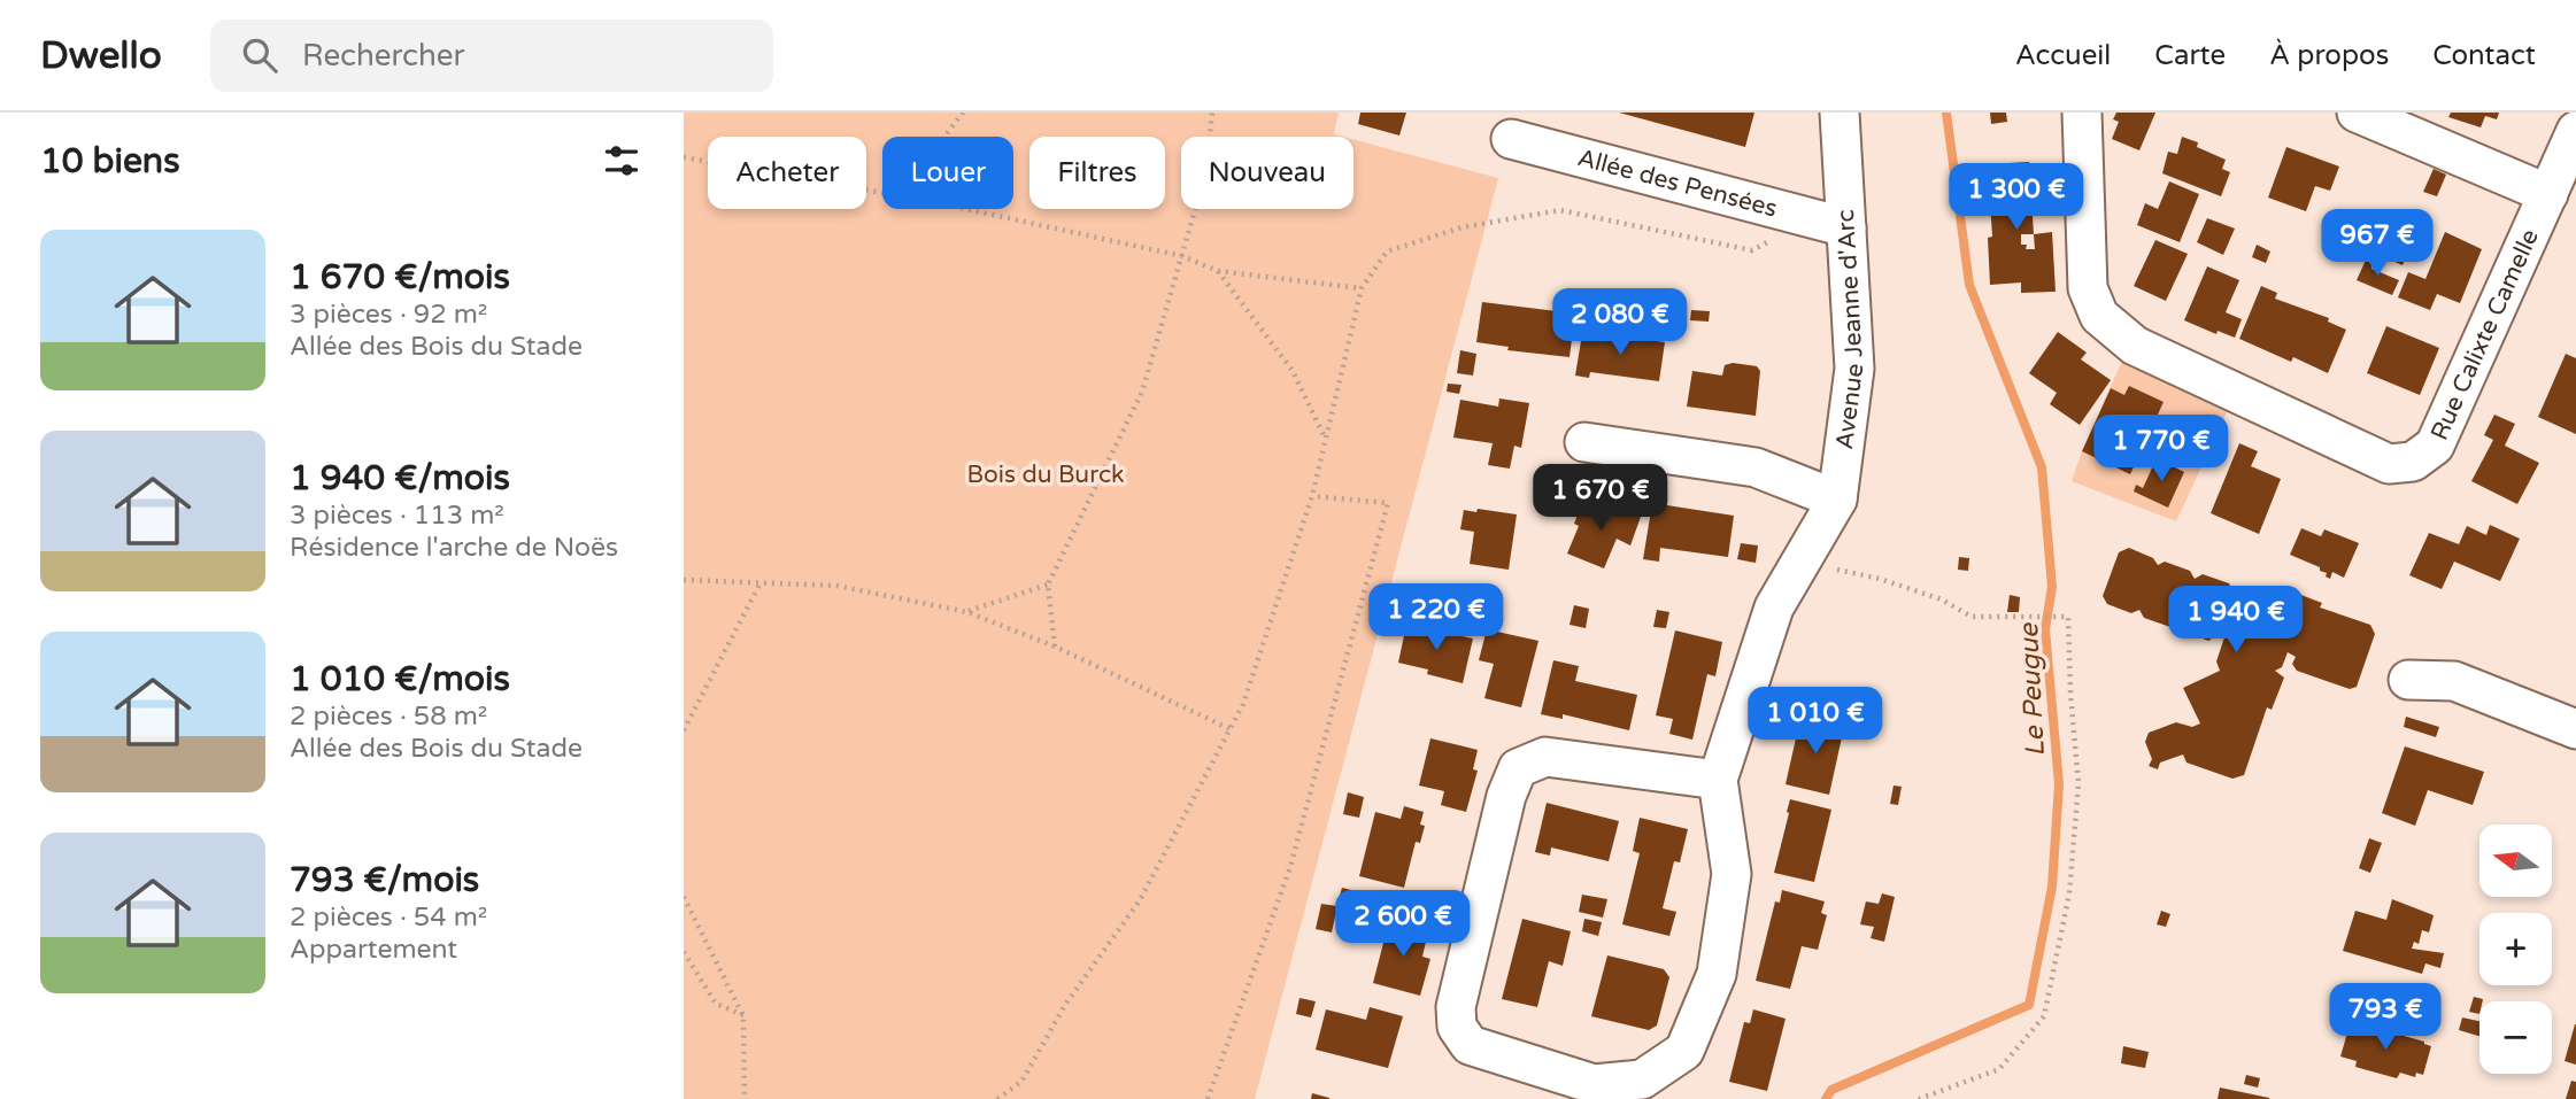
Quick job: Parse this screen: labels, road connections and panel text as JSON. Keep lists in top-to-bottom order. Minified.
{"streets":{"street":["Allée des Pensées","Avenue Jeanne d'Arc","Rue Calixte Camelle"]},"crossings":[["Allée des Pensées","Avenue Jeanne d'Arc"]],"water":["Le Peugue"],"parks":["Bois du Burck"],"north":"left","page":{"header":"Dwello","search":"Rechercher","nav":["Accueil","Carte","À propos","Contact"],"heading":"10 biens","chip":["Acheter","Louer","Filtres","Nouveau"],"price":["1 300 €","967 €","2 080 €","1 770 €","1 670 €","1 220 €","1 940 €","1 010 €","2 600 €","793 €"],"list":[{"name":"1 670 €/mois","note":"3 pièces · 92 m² · Allée des Bois du Stade"},{"name":"1 940 €/mois","note":"3 pièces · 113 m² · Résidence l'arche de Noës"},{"name":"1 010 €/mois","note":"2 pièces · 58 m² · Allée des Bois du Stade"},{"name":"793 €/mois","note":"2 pièces · 54 m² · Appartement"}],"map_buttons":["+","−"]}}
